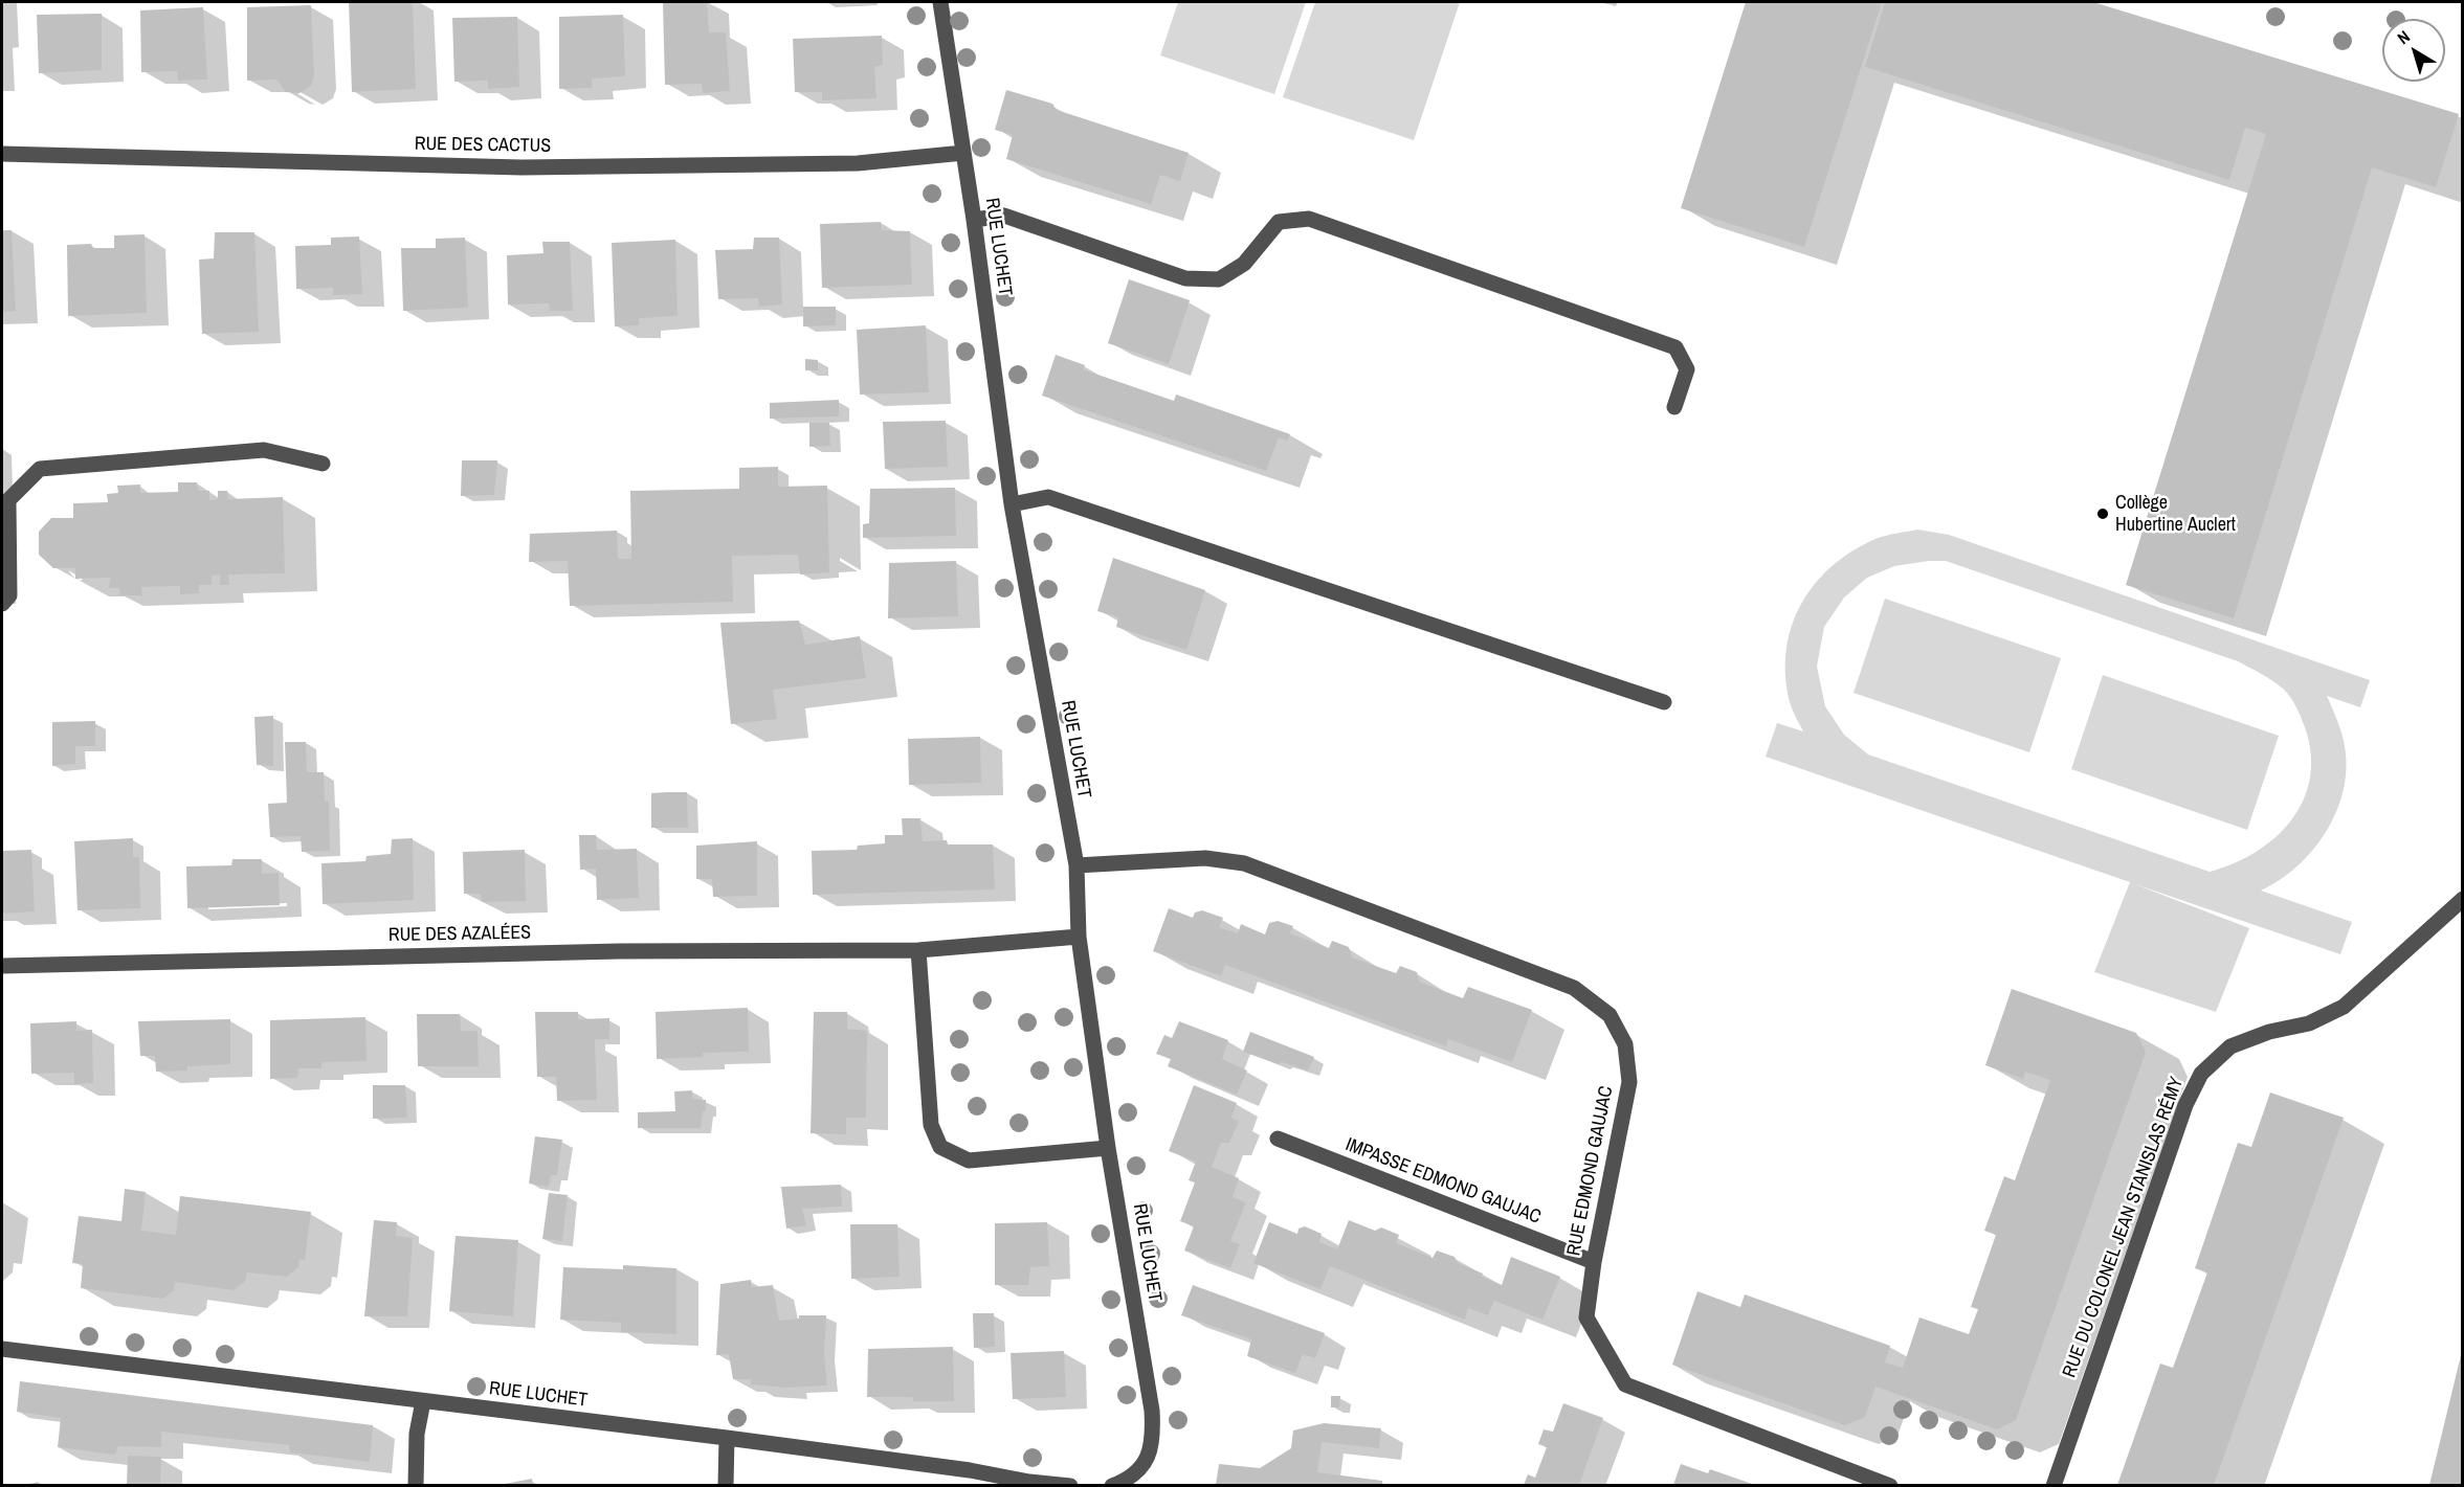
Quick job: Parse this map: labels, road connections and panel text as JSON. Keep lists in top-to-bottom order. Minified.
{"streets":{"street":["RUE DES CACTUS","RUE LUCHET","RUE DES AZALÉES","RUE EDMOND GAUJAC","IMPASSE EDMOND GAUJAC","RUE DU COLONEL JEAN STANISLAS RÉMY"]},"crossings":[["RUE DES CACTUS","RUE LUCHET"],["RUE LUCHET","RUE DES AZALÉES"],["RUE LUCHET","RUE EDMOND GAUJAC"],["RUE EDMOND GAUJAC","IMPASSE EDMOND GAUJAC"]],"places":["Collège Hubertine Auclert"],"north":"top left"}
